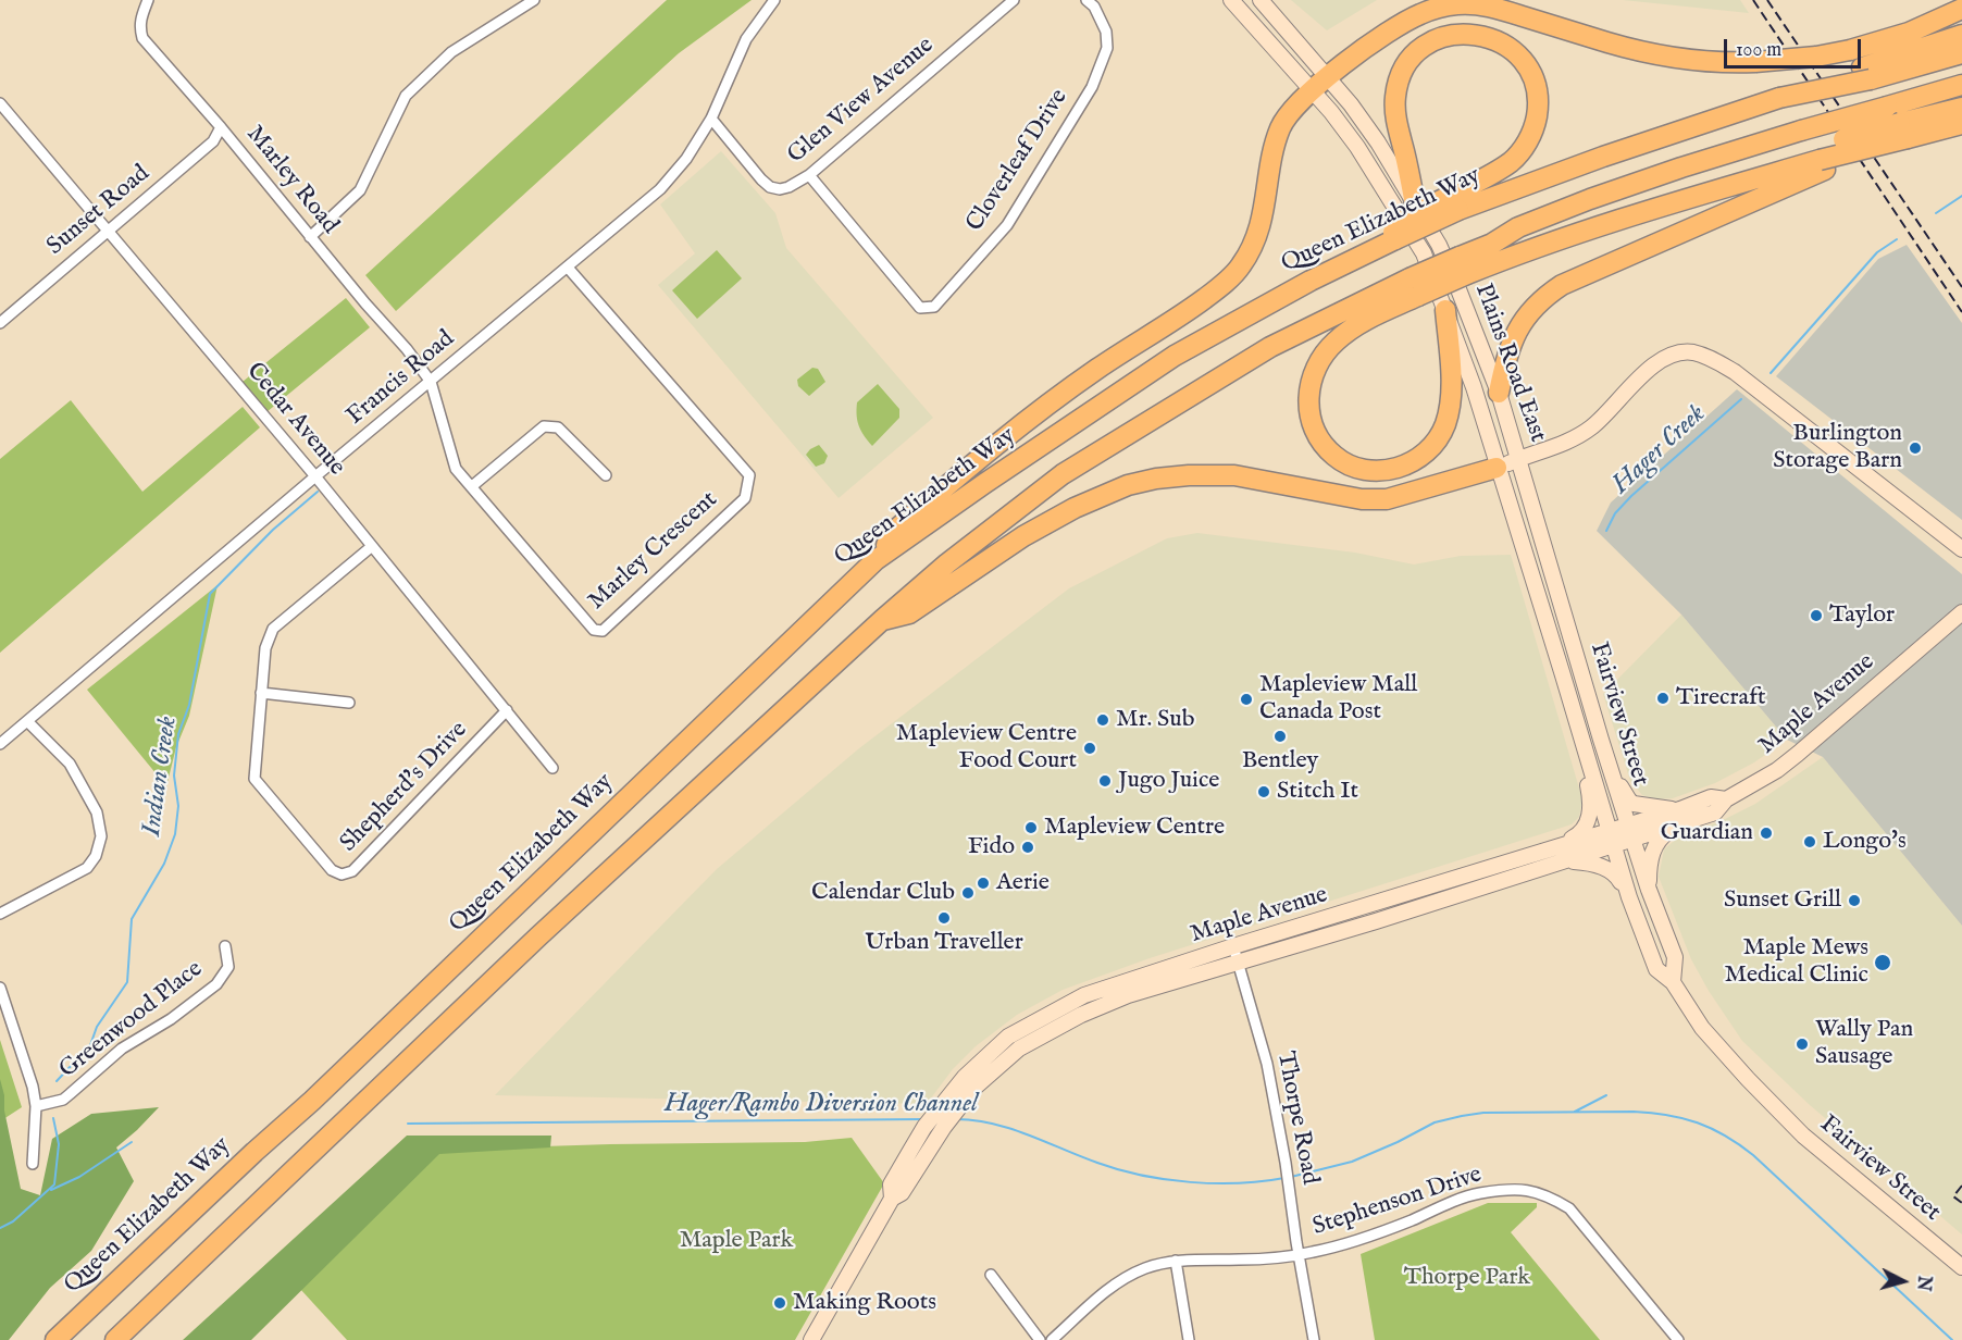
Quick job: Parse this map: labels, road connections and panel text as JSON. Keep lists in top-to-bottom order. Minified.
{"streets":{"highway":["Queen Elizabeth Way"],"main road":["Plains Road East","Maple Avenue","Fairview Street"],"street":["Glen View Avenue","Cloverleaf Drive","Marley Road","Sunset Road","Francis Road","Cedar Avenue","Marley Crescent","Shepherd's Drive","Greenwood Place","Thorpe Road","Stephenson Drive"]},"crossings":[["Glen View Avenue","Cloverleaf Drive"],["Glen View Avenue","Francis Road"],["Marley Road","Sunset Road"],["Marley Road","Francis Road"],["Marley Road","Marley Crescent"],["Sunset Road","Cedar Avenue"],["Plains Road East","Fairview Street"],["Francis Road","Cedar Avenue"],["Francis Road","Marley Crescent"],["Cedar Avenue","Shepherd's Drive"],["Maple Avenue","Fairview Street"],["Maple Avenue","Thorpe Road"],["Thorpe Road","Stephenson Drive"]],"water":["Hager Creek","Indian Creek","Hager/Rambo Diversion Channel"],"parks":["Maple Park","Thorpe Park"],"places":["Burlington Storage Barn","Taylor","Tirecraft","Mapleview Mall Canada Post","Mr. Sub","Bentley","Mapleview Centre Food Court","Jugo Juice","Stitch It","Mapleview Centre","Guardian","Longo's","Fido","Aerie","Calendar Club","Sunset Grill","Urban Traveller","Maple Mews Medical Clinic","Wally Pan Sausage","Making Roots"],"scale_bar":"100 m","north":"right"}
